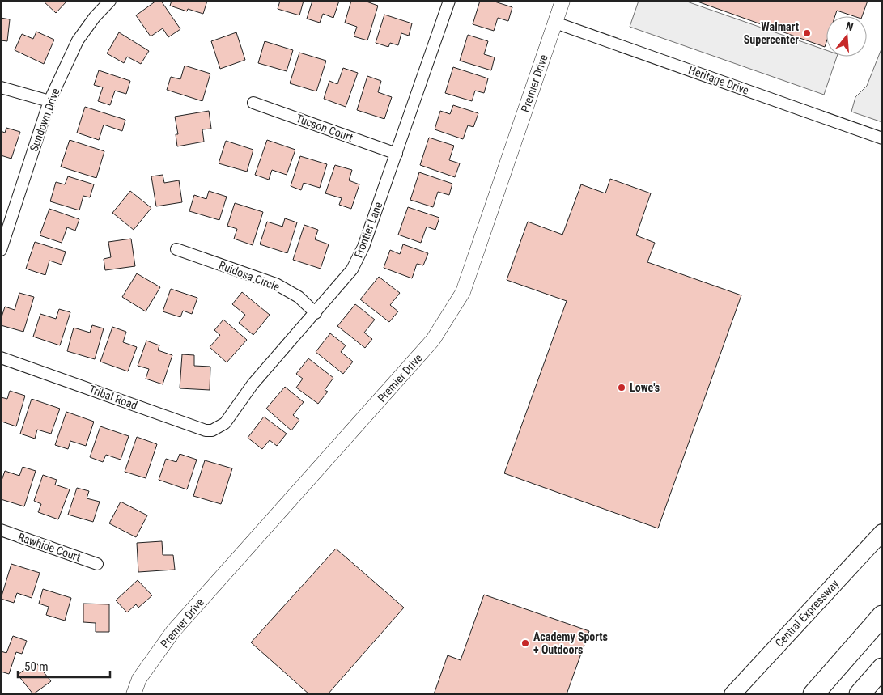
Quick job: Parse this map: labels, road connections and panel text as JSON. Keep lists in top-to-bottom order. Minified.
{"streets":{"main road":["Central Expressway"],"street":["Heritage Drive","Premier Drive","Sundown Drive","Tucson Court","Frontier Lane","Ruidosa Circle","Tribal Road","Rawhide Court"]},"crossings":[["Heritage Drive","Premier Drive"],["Tucson Court","Frontier Lane"],["Frontier Lane","Ruidosa Circle"],["Frontier Lane","Tribal Road"]],"places":["Walmart Supercenter","Lowe's","Academy Sports + Outdoors"],"scale_bar":"50 m","north":"top"}
